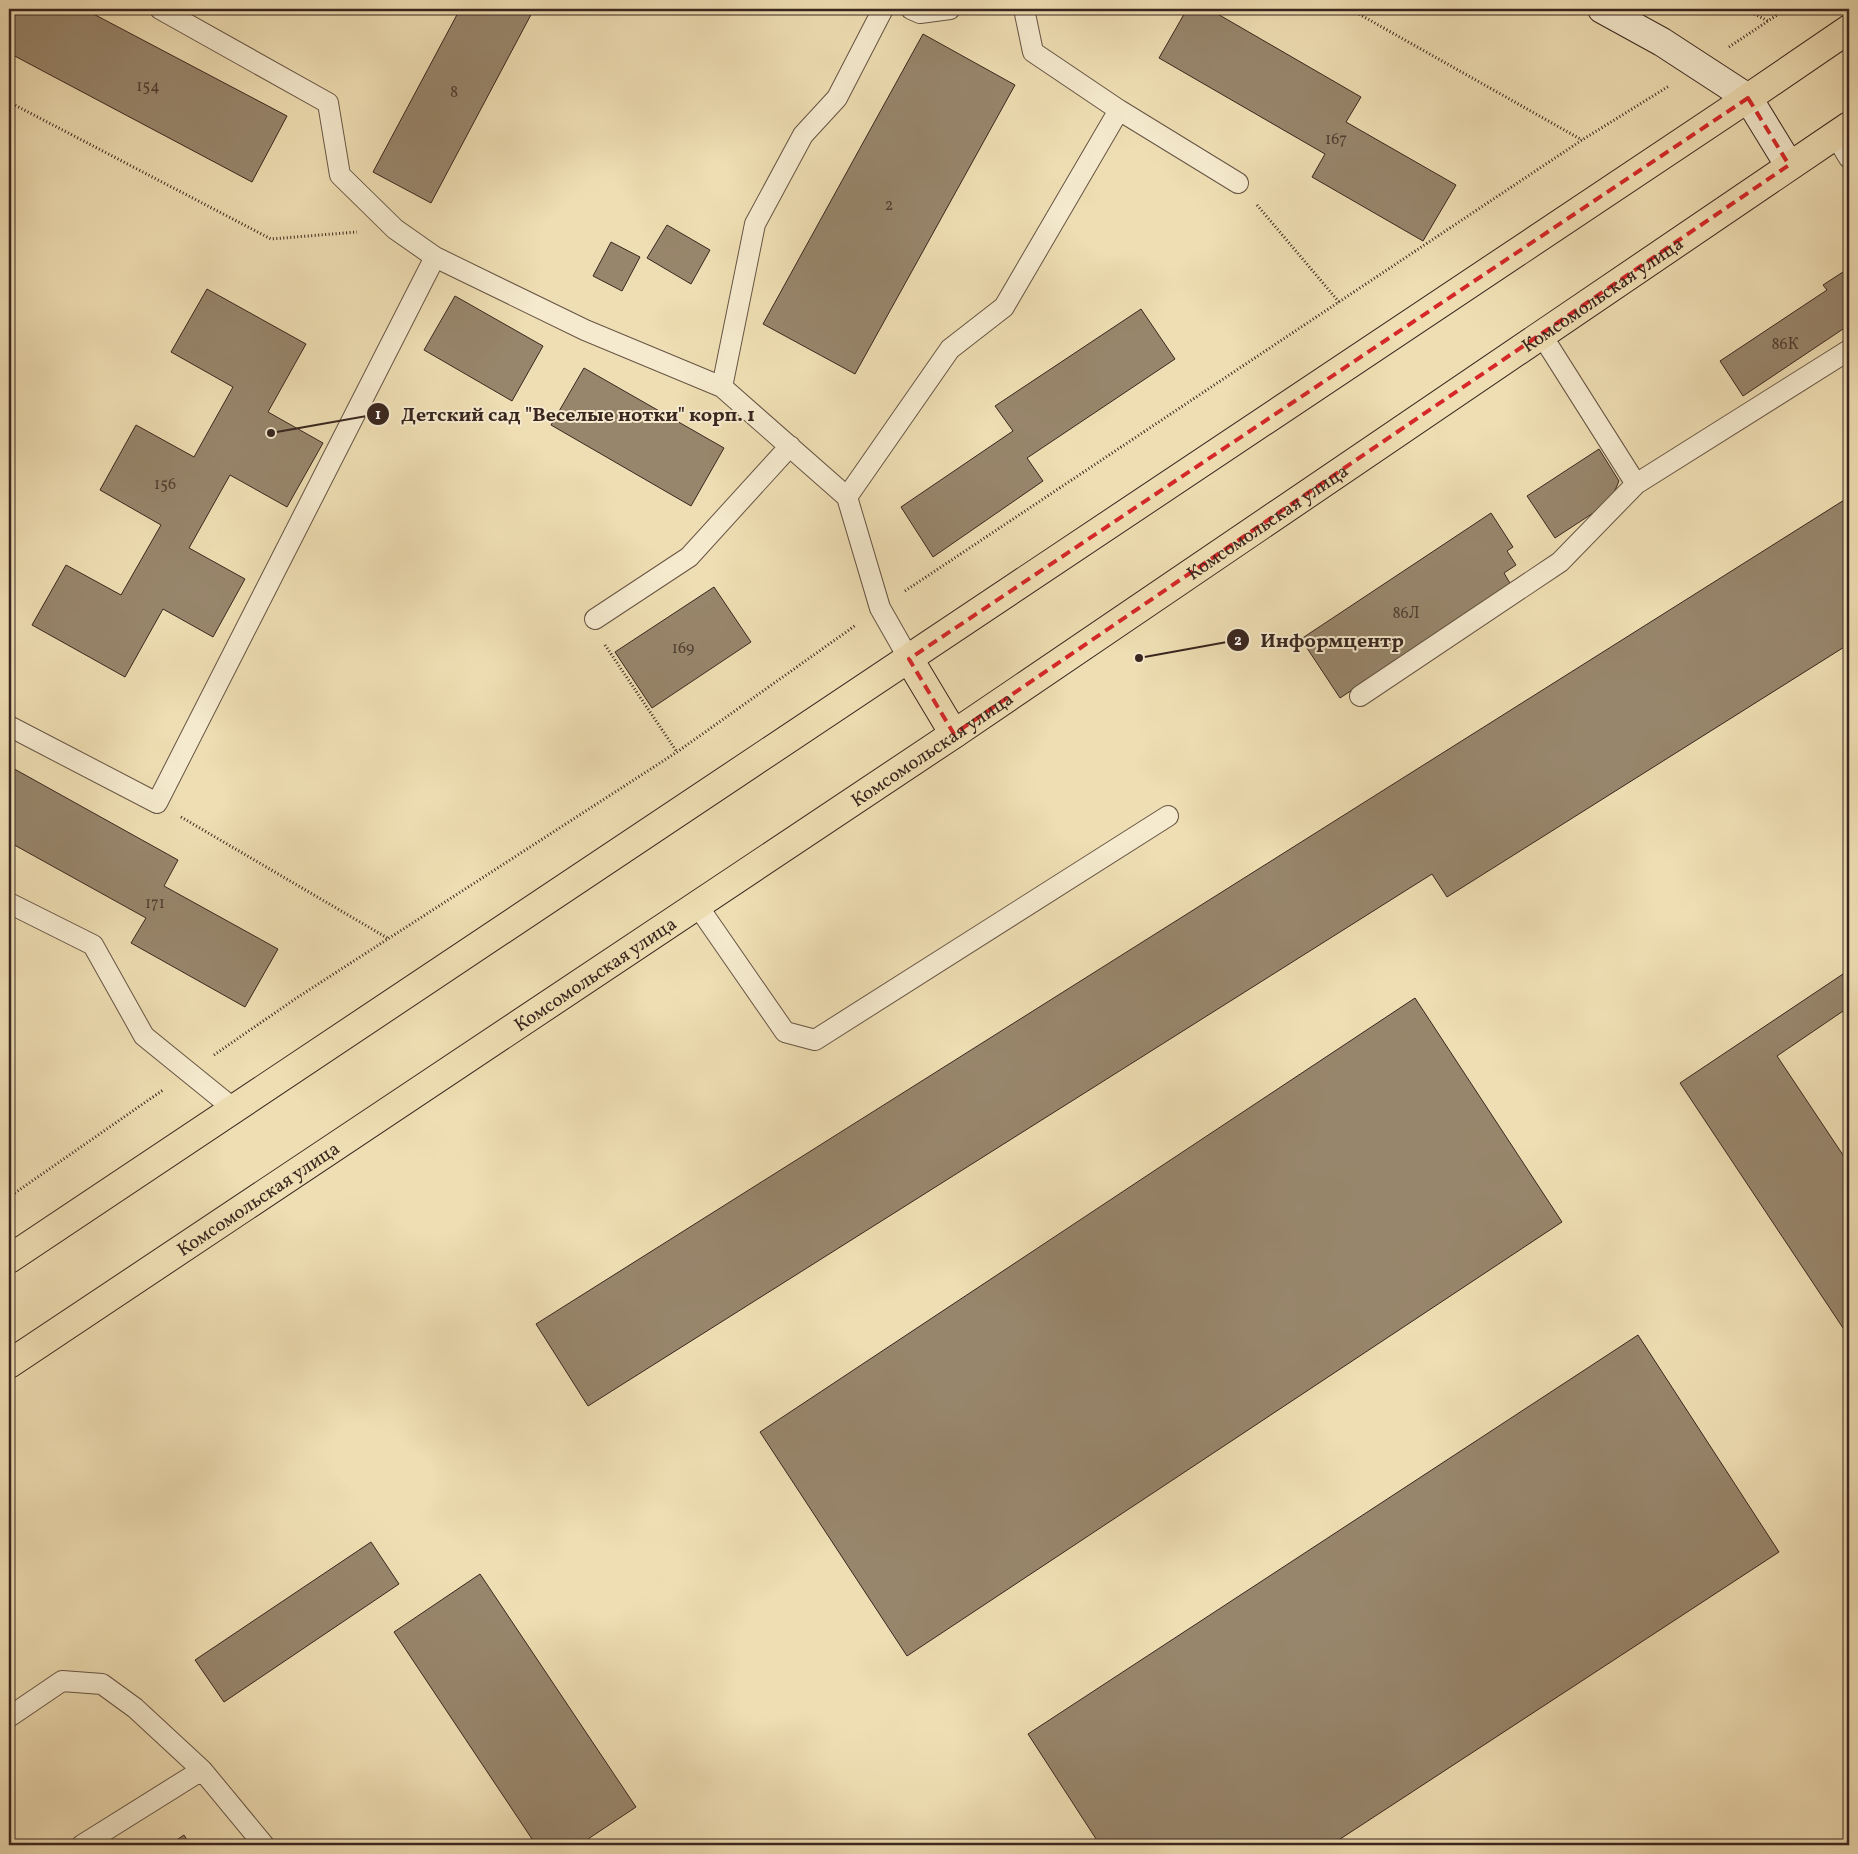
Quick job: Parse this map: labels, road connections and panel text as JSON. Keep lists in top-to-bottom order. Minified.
{"streets":{"main road":["Комсомольская улица"]},"places":["Детский сад \"Веселые нотки\" корп. 1","Информцентр"],"house_numbers":["154","8","167","2","86К","156","86Л","169","171"]}
